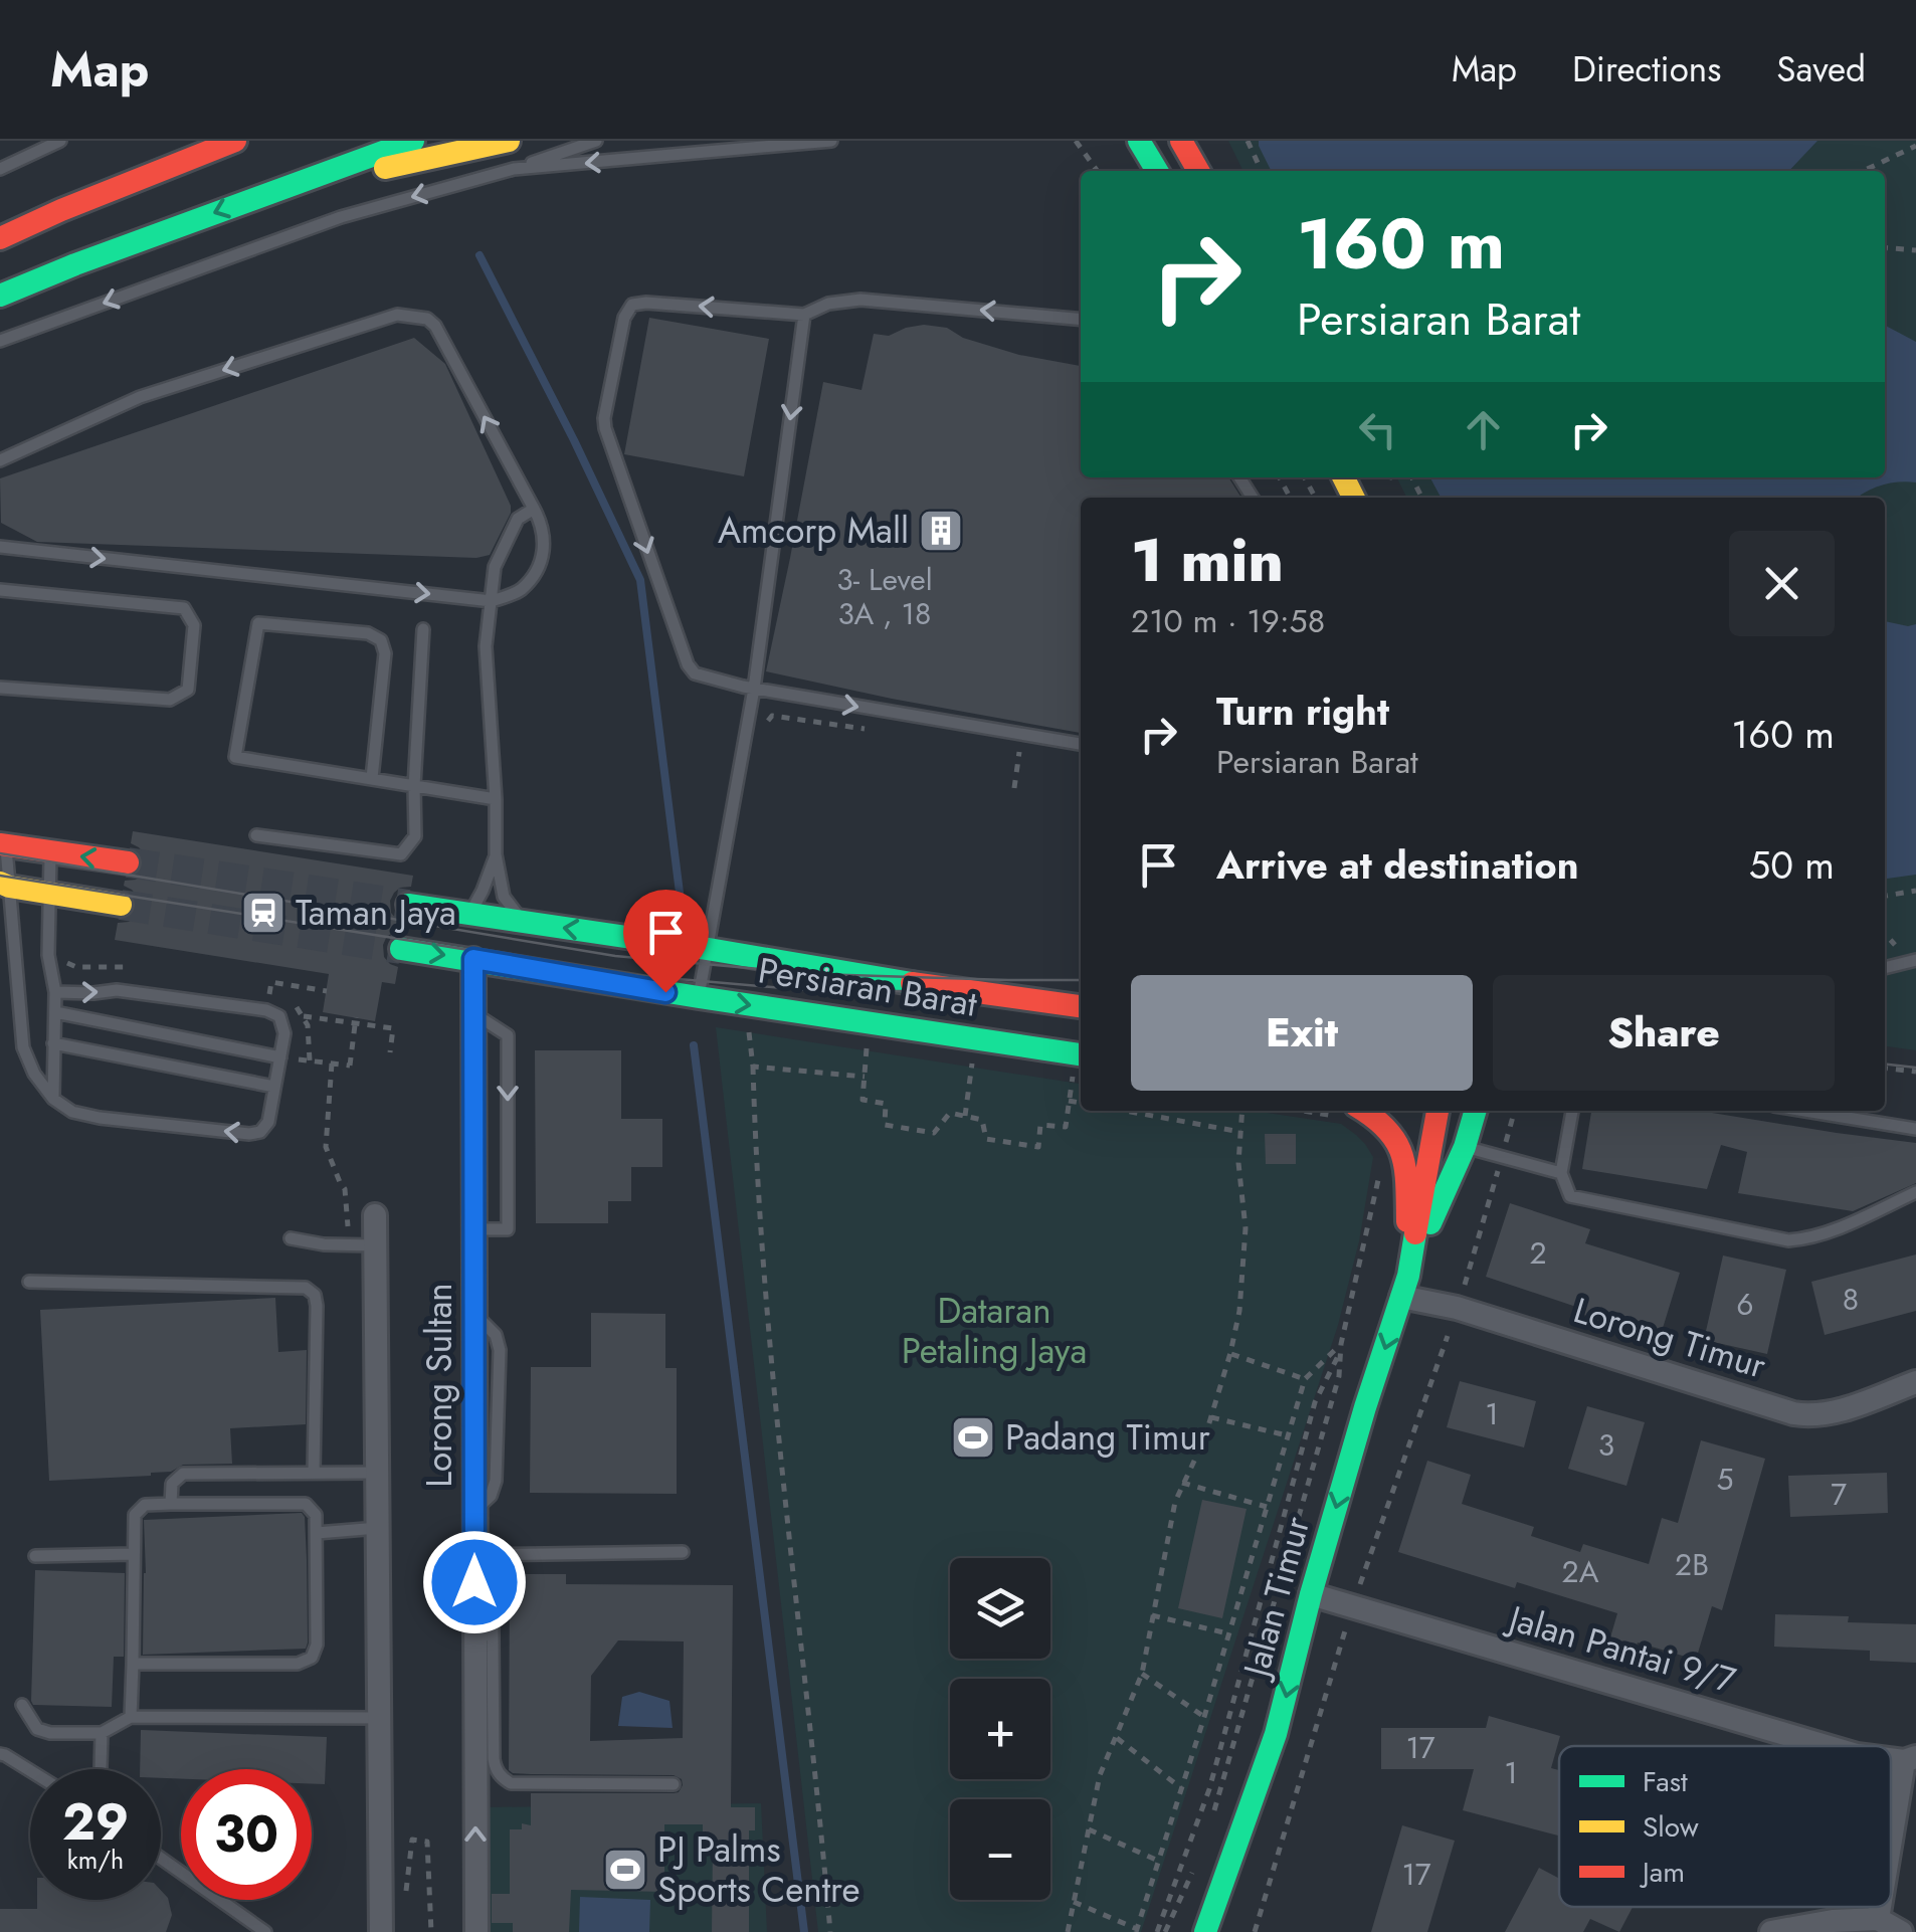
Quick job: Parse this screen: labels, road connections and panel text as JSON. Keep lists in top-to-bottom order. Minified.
{"streets":{"main road":["Persiaran Barat","Jalan Timur"],"street":["Lorong Timur","Lorong Sultan","Jalan Pantai 9/7"]},"crossings":[["Persiaran Barat","Lorong Sultan"],["Lorong Timur","Jalan Timur"],["Jalan Timur","Jalan Pantai 9/7"]],"one_way":["Jalan Timur"],"parks":["Dataran Petaling Jaya"],"places":{"building":["Amcorp Mall"],"station":["Taman Jaya"],"sports":["Padang Timur","PJ Palms Sports Centre"]},"house_numbers":["3- Level 3A , 18","2","8","6","1","3","5","7","2B","2A","17","1","17"],"legend":["Fast","Slow","Jam"],"page":{"header":"Map","nav":["Map","Directions","Saved"],"turn":["160 m","Persiaran Barat"],"heading":["1 min","210 m · 19:58"],"list":[{"name":"Turn right","note":"Persiaran Barat","value":"160 m"},{"name":"Arrive at destination","value":"50 m"}],"buttons":["Exit","Share"],"map_buttons":["+","−"],"speed":"29 km/h","limit":"30"}}
